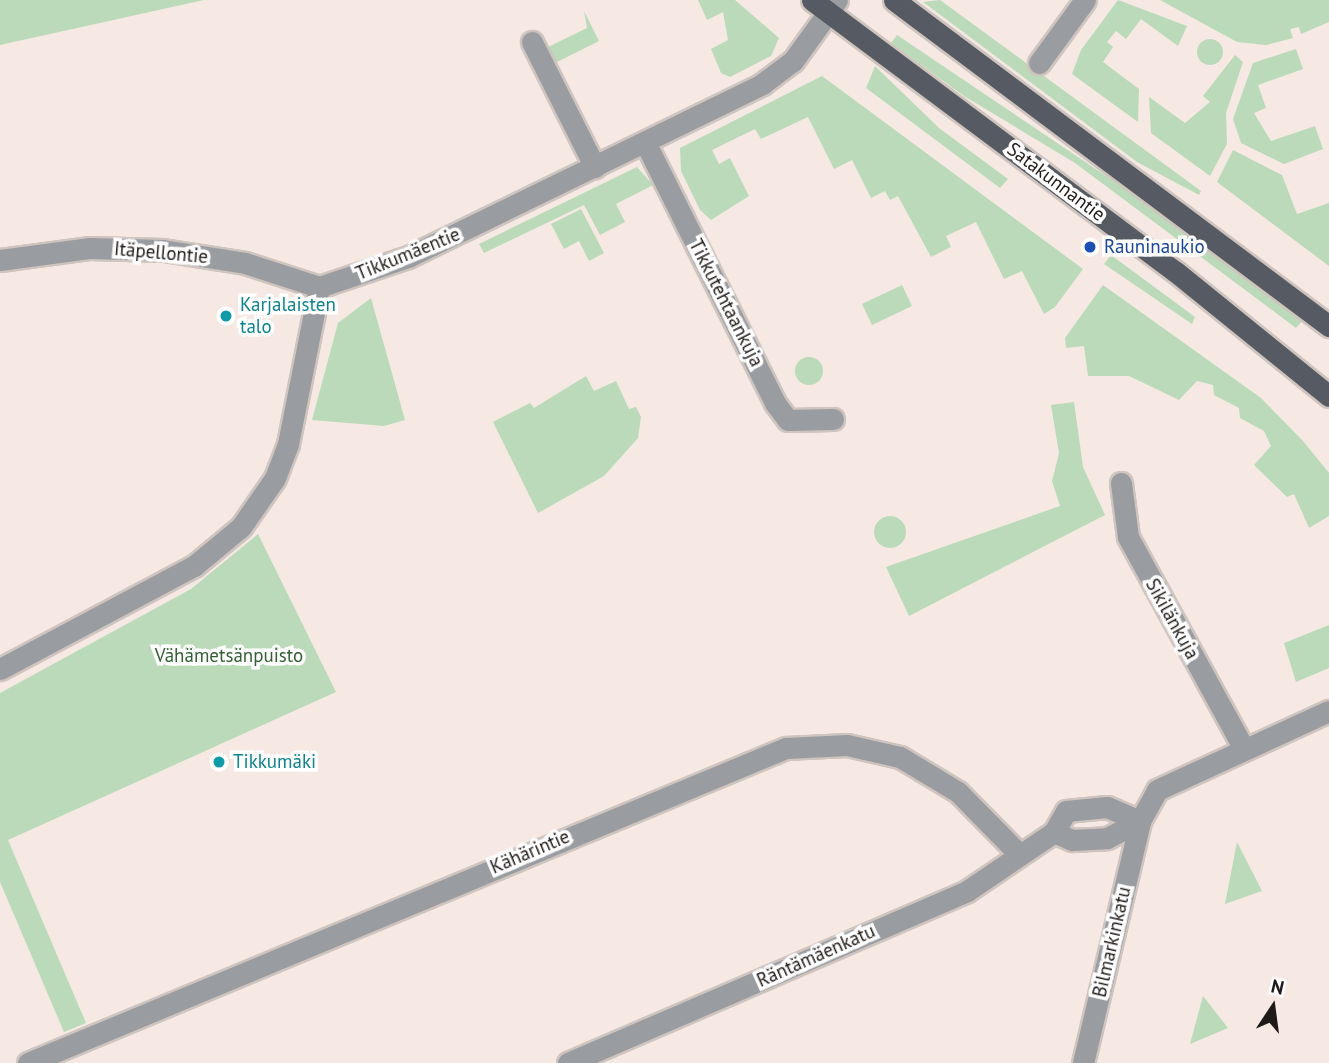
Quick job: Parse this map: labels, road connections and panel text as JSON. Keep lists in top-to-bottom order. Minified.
{"streets":{"main road":["Satakunnantie"],"street":["Itäpellontie","Tikkumäentie","Tikkutehtaankuja","Sikilänkuja","Kähärintie","Bilmarkinkatu","Räntämäenkatu"]},"crossings":[["Satakunnantie","Tikkumäentie"],["Itäpellontie","Tikkumäentie"],["Tikkumäentie","Tikkutehtaankuja"],["Kähärintie","Räntämäenkatu"],["Bilmarkinkatu","Räntämäenkatu"]],"parks":["Vähämetsänpuisto"],"places":["Rauninaukio","Karjalaisten talo","Tikkumäki"],"north":"top"}
